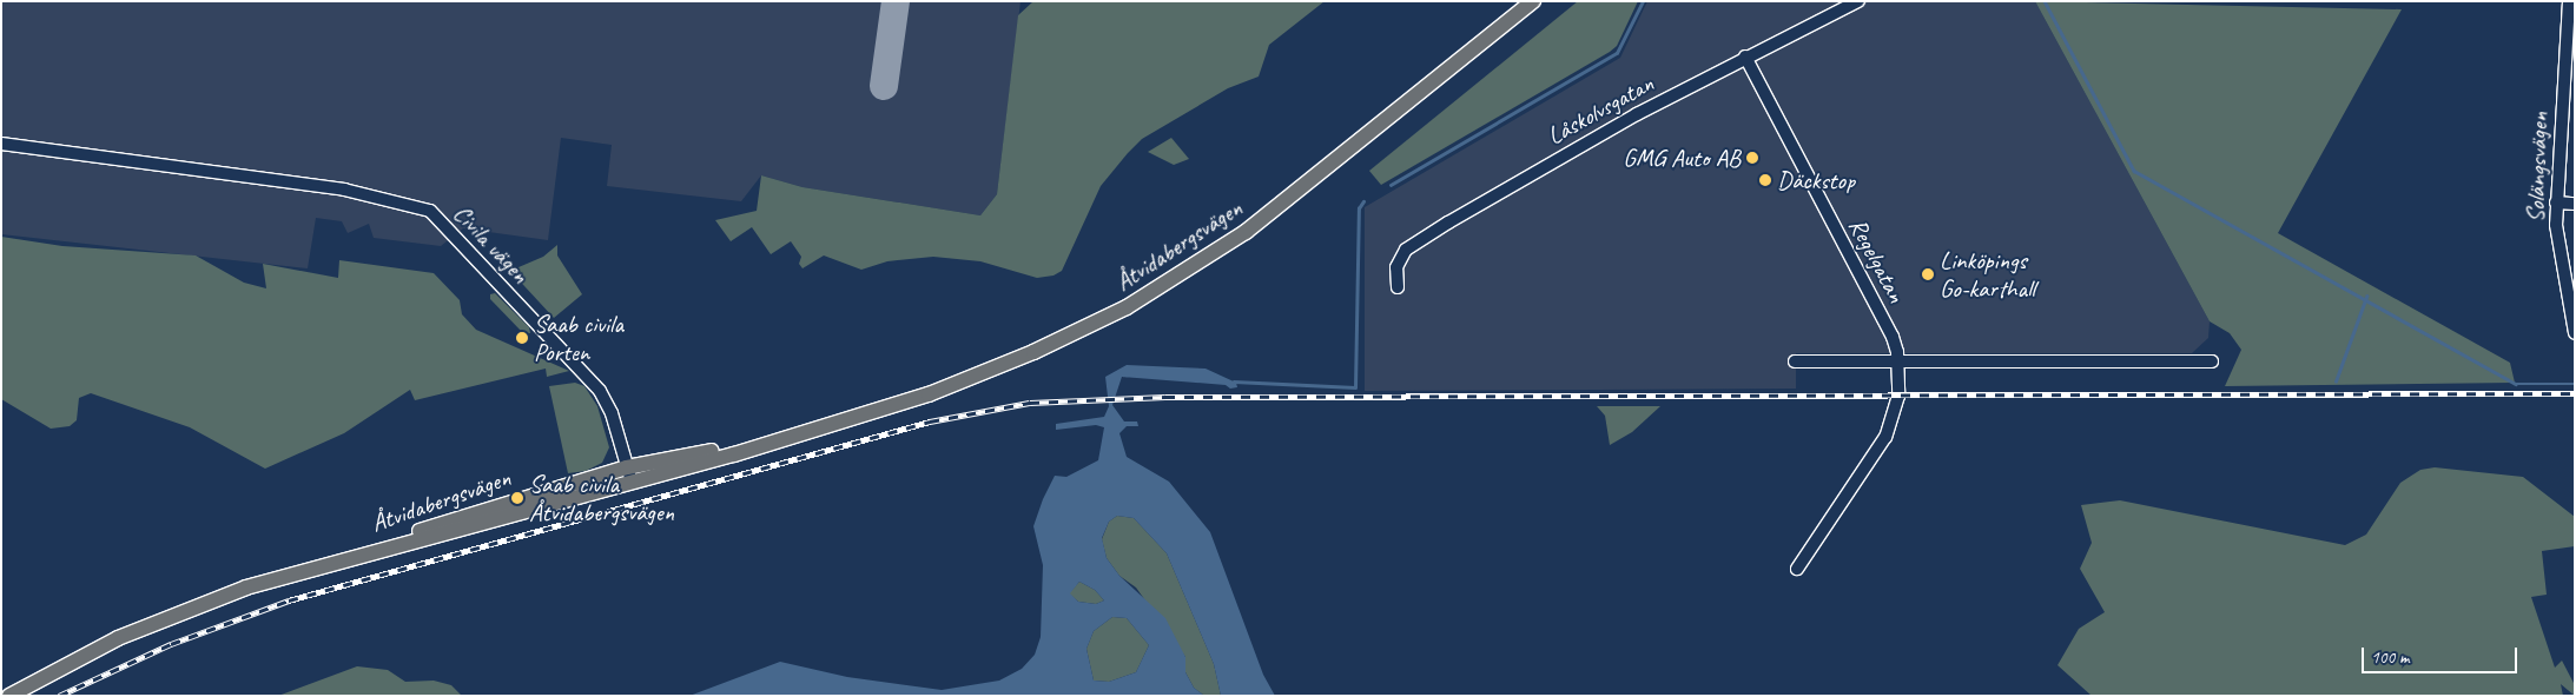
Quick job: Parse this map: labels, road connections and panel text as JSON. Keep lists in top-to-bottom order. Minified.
{"streets":{"main road":["Åtvidabergsvägen"],"street":["Låskolvsgatan","Solängsvägen","Civila vägen","Regelgatan"]},"crossings":[["Låskolvsgatan","Regelgatan"],["Civila vägen","Åtvidabergsvägen"]],"places":["GMG Auto AB","Däckstop","Linköpings Go-karthall","Saab civila Porten","Saab civila Åtvidabergsvägen"],"scale_bar":"100 m"}
